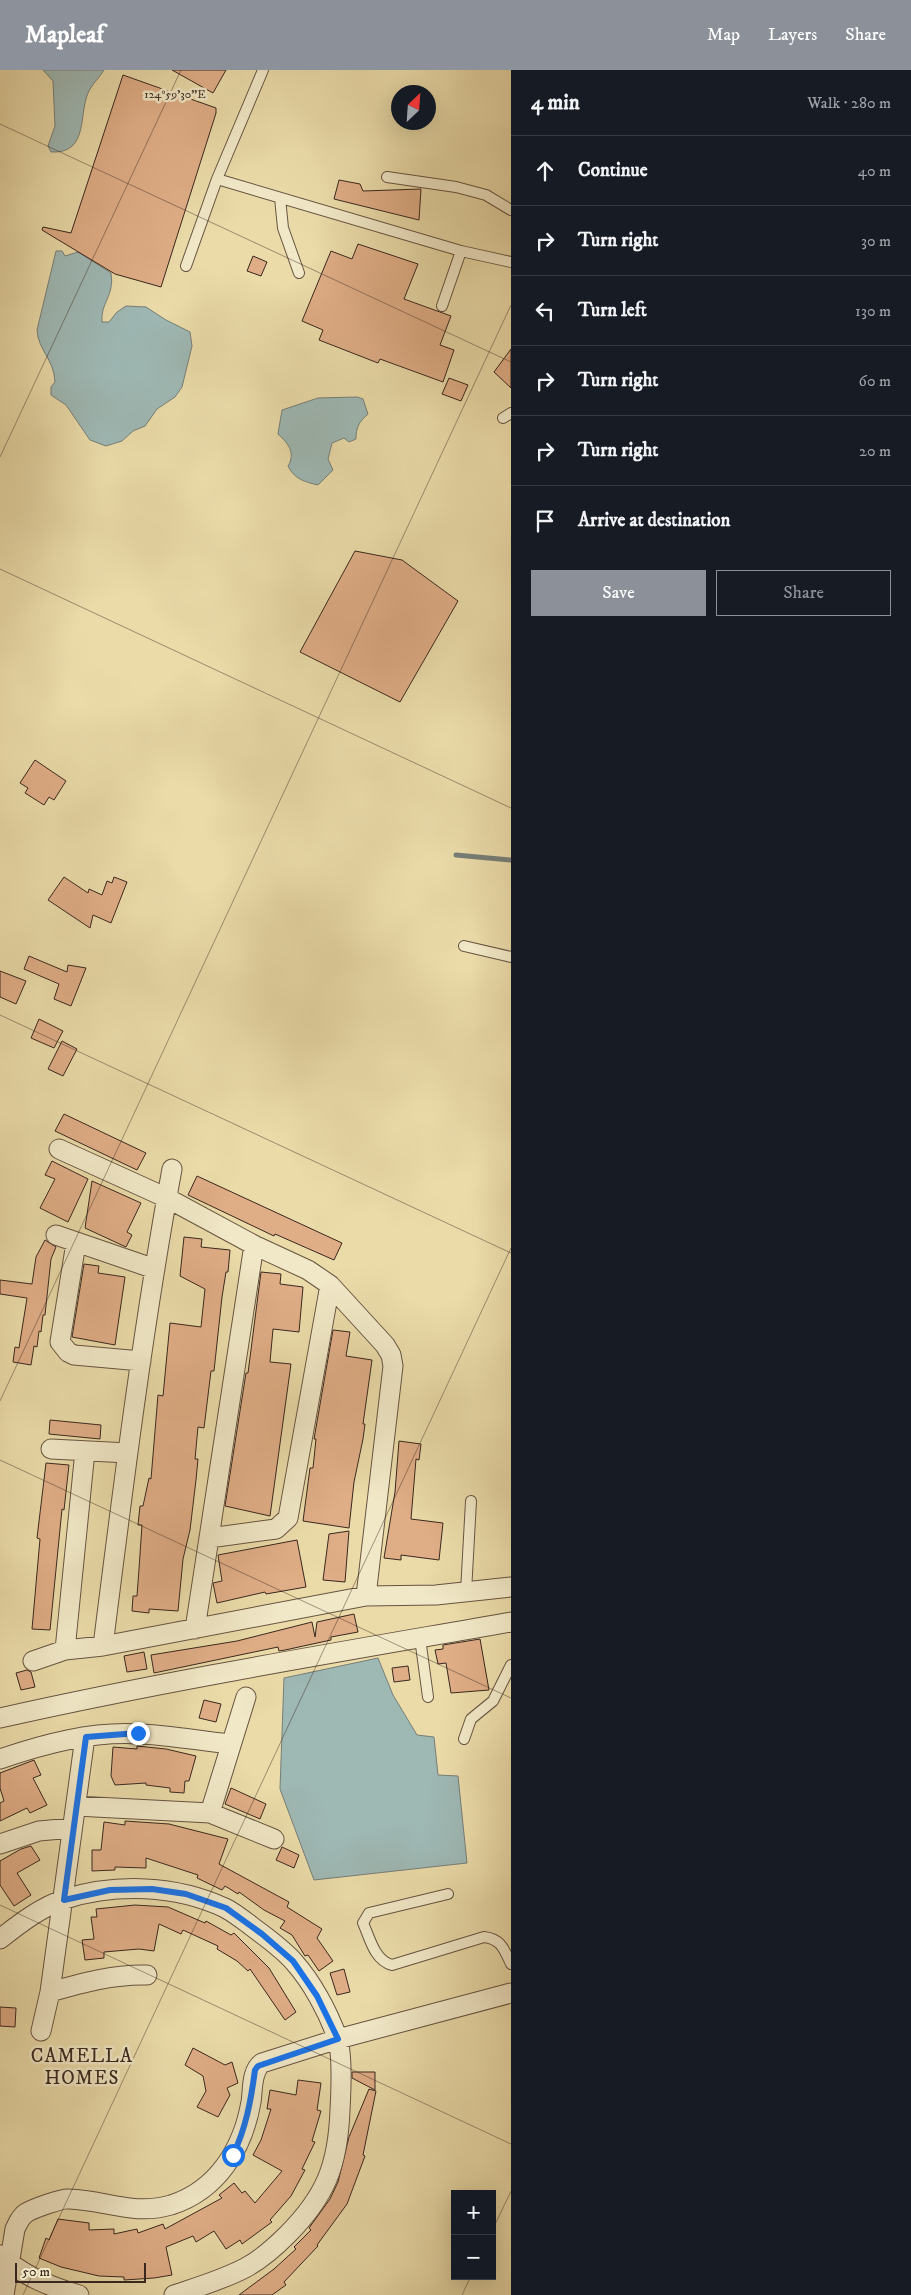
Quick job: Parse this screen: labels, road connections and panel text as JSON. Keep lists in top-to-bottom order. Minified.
{"districts":["CAMELLA HOMES"],"scale_bar":"50 m","north":"top right","page":{"header":"Mapleaf","nav":["Map","Layers","Share"],"heading":["4 min","Walk · 280 m"],"list":[["Continue","40 m"],["Turn right","30 m"],["Turn left","130 m"],["Turn right","60 m"],["Turn right","20 m"],"Arrive at destination"],"buttons":["Save","Share"],"map_buttons":["+","−"],"scale":"50 m"},"coordinates":["124°59'30\"E"]}
